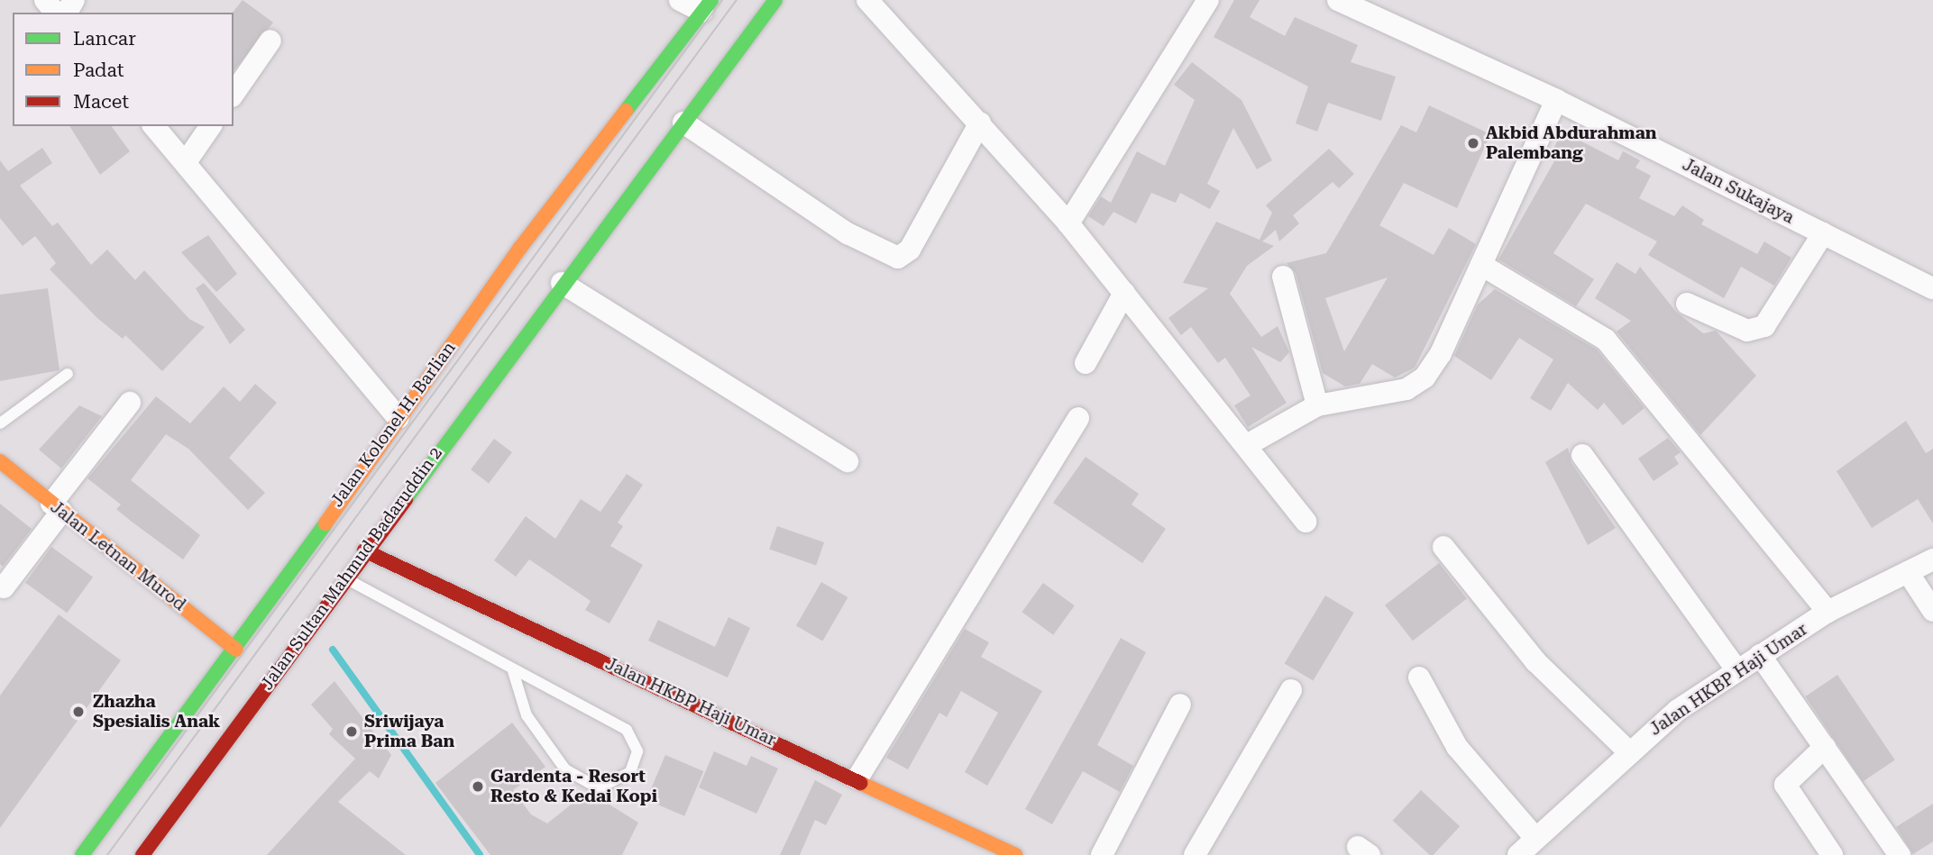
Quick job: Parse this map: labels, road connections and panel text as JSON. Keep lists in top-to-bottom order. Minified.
{"streets":{"main road":["Jalan Kolonel H. Barlian","Jalan Letnan Murod","Jalan Sultan Mahmud Badaruddin 2","Jalan HKBP Haji Umar"],"street":["Jalan Sukajaya"]},"crossings":[["Jalan Kolonel H. Barlian","Jalan Letnan Murod"],["Jalan Sultan Mahmud Badaruddin 2","Jalan HKBP Haji Umar"]],"places":["Akbid Abdurahman Palembang","Zhazha Spesialis Anak","Sriwijaya Prima Ban","Gardenta - Resort Resto & Kedai Kopi"],"legend":["Lancar","Padat","Macet"]}
